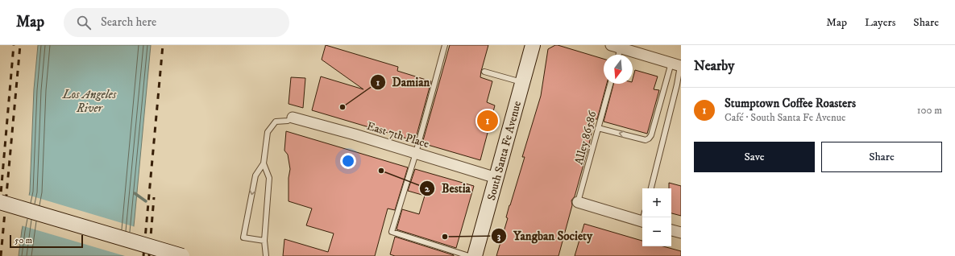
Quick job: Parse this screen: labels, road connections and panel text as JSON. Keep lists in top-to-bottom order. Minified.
{"streets":{"main road":["South Santa Fe Avenue"],"street":["East 7th Place"],"lane":["Alley 86586"]},"crossings":[["East 7th Place","South Santa Fe Avenue"]],"water":["Los Angeles River"],"places":["Damian","Bestia","Yangban Society"],"scale_bar":"50 m","north":"bottom","page":{"header":"Map","search":"Search here","nav":["Map","Layers","Share"],"heading":"Nearby","list":[{"mark":"1","name":"Stumptown Coffee Roasters","note":"Café · South Santa Fe Avenue","value":"100 m"}],"pins":"1","buttons":["Save","Share"],"map_buttons":["+","−"],"scale":"50 m"}}
